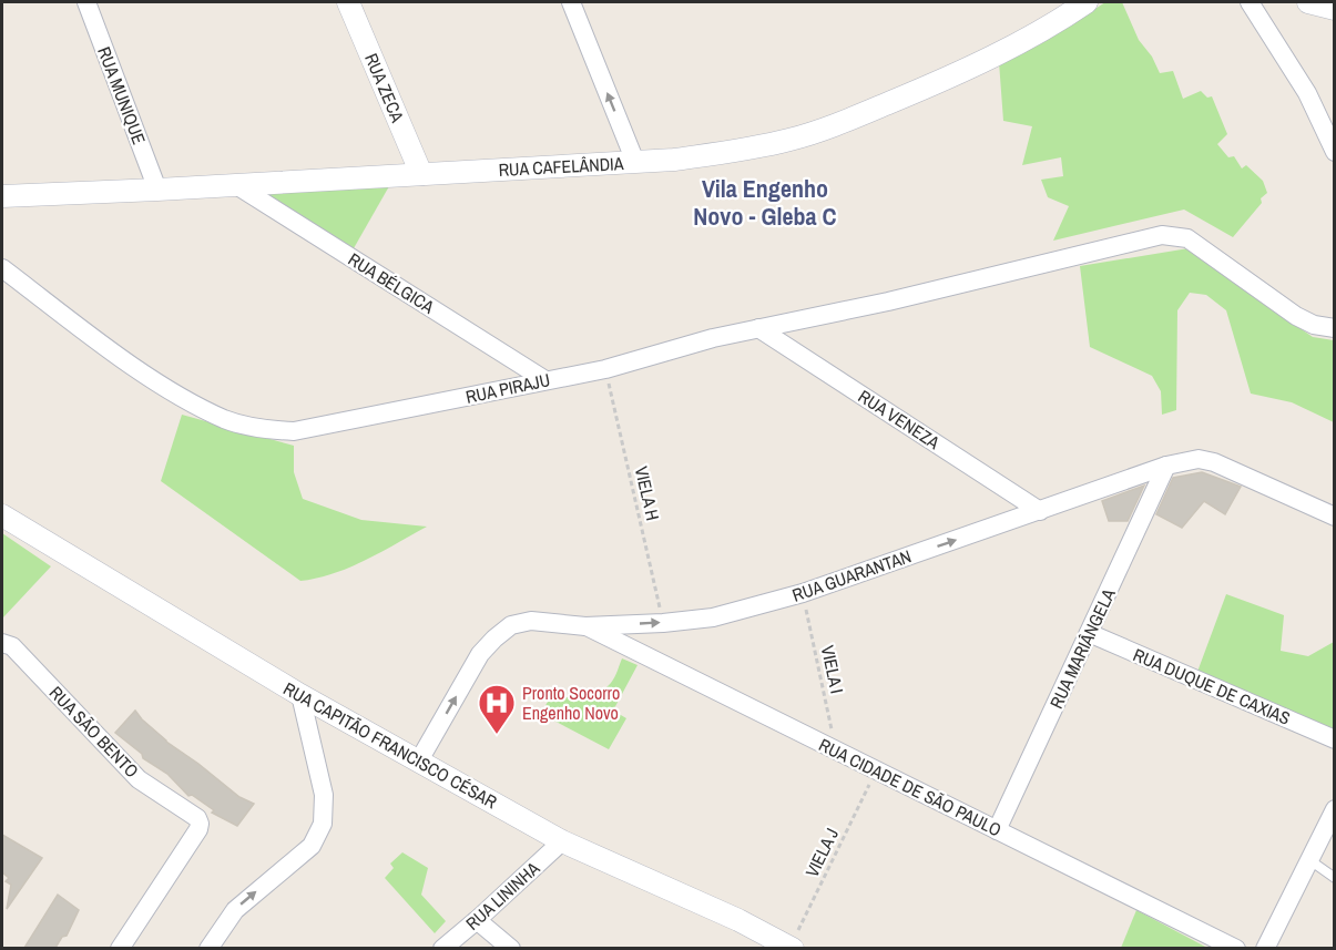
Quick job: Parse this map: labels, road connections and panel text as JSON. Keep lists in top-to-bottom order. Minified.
{"streets":{"street":["RUA ZECA","RUA MUNIQUE","RUA CAFELÂNDIA","RUA BÉLGICA","RUA PIRAJU","RUA VENEZA","RUA GUARANTAN","RUA MARIÂNGELA","RUA DUQUE DE CAXIAS","RUA SÃO BENTO","RUA CAPITÃO FRANCISCO CÉSAR","RUA CIDADE DE SÃO PAULO","RUA LININHA"],"path":["VIELA H","VIELA I","VIELA J"]},"crossings":[["RUA ZECA","RUA CAFELÂNDIA"],["RUA MUNIQUE","RUA CAFELÂNDIA"],["RUA CAFELÂNDIA","RUA BÉLGICA"],["RUA BÉLGICA","RUA PIRAJU"],["RUA PIRAJU","RUA VENEZA"],["RUA PIRAJU","VIELA H"],["RUA VENEZA","RUA GUARANTAN"],["VIELA H","RUA GUARANTAN"],["RUA GUARANTAN","RUA MARIÂNGELA"],["RUA GUARANTAN","VIELA I"],["RUA GUARANTAN","RUA CAPITÃO FRANCISCO CÉSAR"],["RUA GUARANTAN","RUA CIDADE DE SÃO PAULO"],["RUA MARIÂNGELA","RUA DUQUE DE CAXIAS"],["RUA MARIÂNGELA","RUA CIDADE DE SÃO PAULO"],["VIELA I","RUA CIDADE DE SÃO PAULO"],["RUA CAPITÃO FRANCISCO CÉSAR","VIELA J"],["RUA CAPITÃO FRANCISCO CÉSAR","RUA LININHA"],["RUA CIDADE DE SÃO PAULO","VIELA J"]],"one_way":["RUA GUARANTAN"],"districts":["Vila Engenho Novo - Gleba C"],"places":{"hospital":["Pronto Socorro Engenho Novo"]}}
